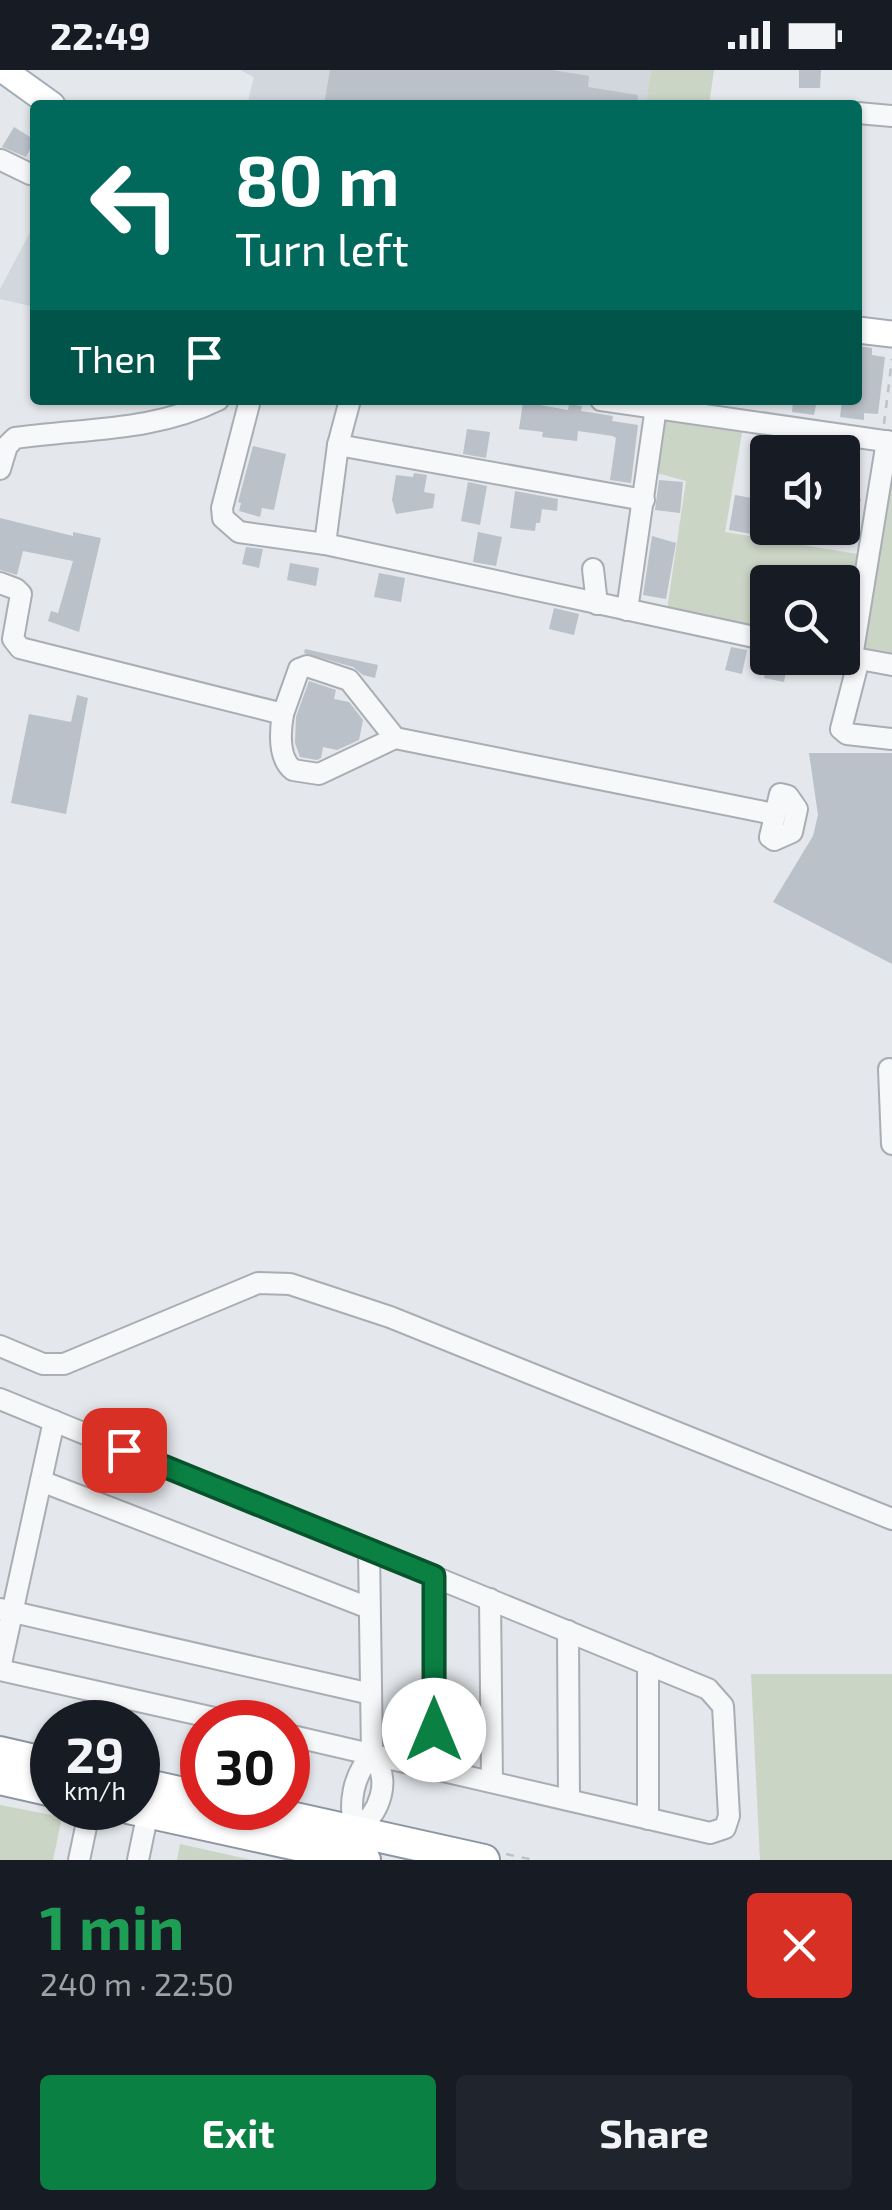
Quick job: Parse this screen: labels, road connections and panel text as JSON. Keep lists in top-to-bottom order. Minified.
{"page":{"status":"22:49","turn":["80 m","Turn left"],"then":"Then","speed":"29 km/h","limit":"30","heading":["1 min","240 m · 22:50"],"buttons":["Exit","Share"]}}
